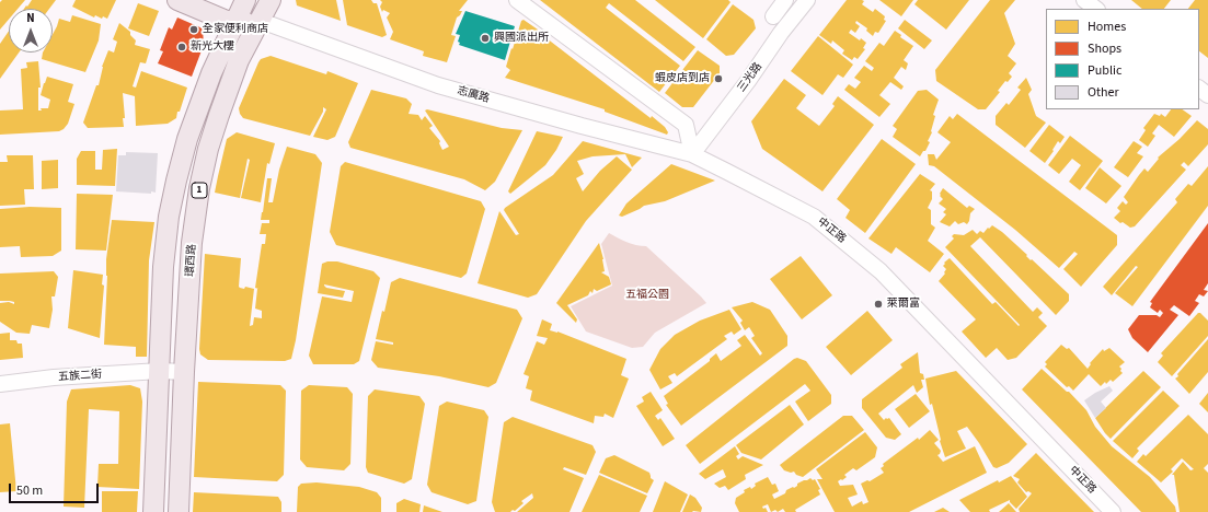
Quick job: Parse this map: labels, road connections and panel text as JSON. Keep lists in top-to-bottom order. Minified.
{"streets":{"main road":["志廣路","1","環西路"],"street":["三光路","中正路","五族二街"]},"crossings":[["三光路","志廣路"],["三光路","中正路"],["志廣路","1"],["志廣路","中正路"],["志廣路","環西路"],["1","環西路"],["1","五族二街"],["環西路","五族二街"]],"parks":["五福公園"],"places":["全家便利商店","興國派出所","新光大樓","蝦皮店到店","萊爾富"],"legend":["Homes","Shops","Public","Other"],"scale_bar":"50 m","north":"top"}
